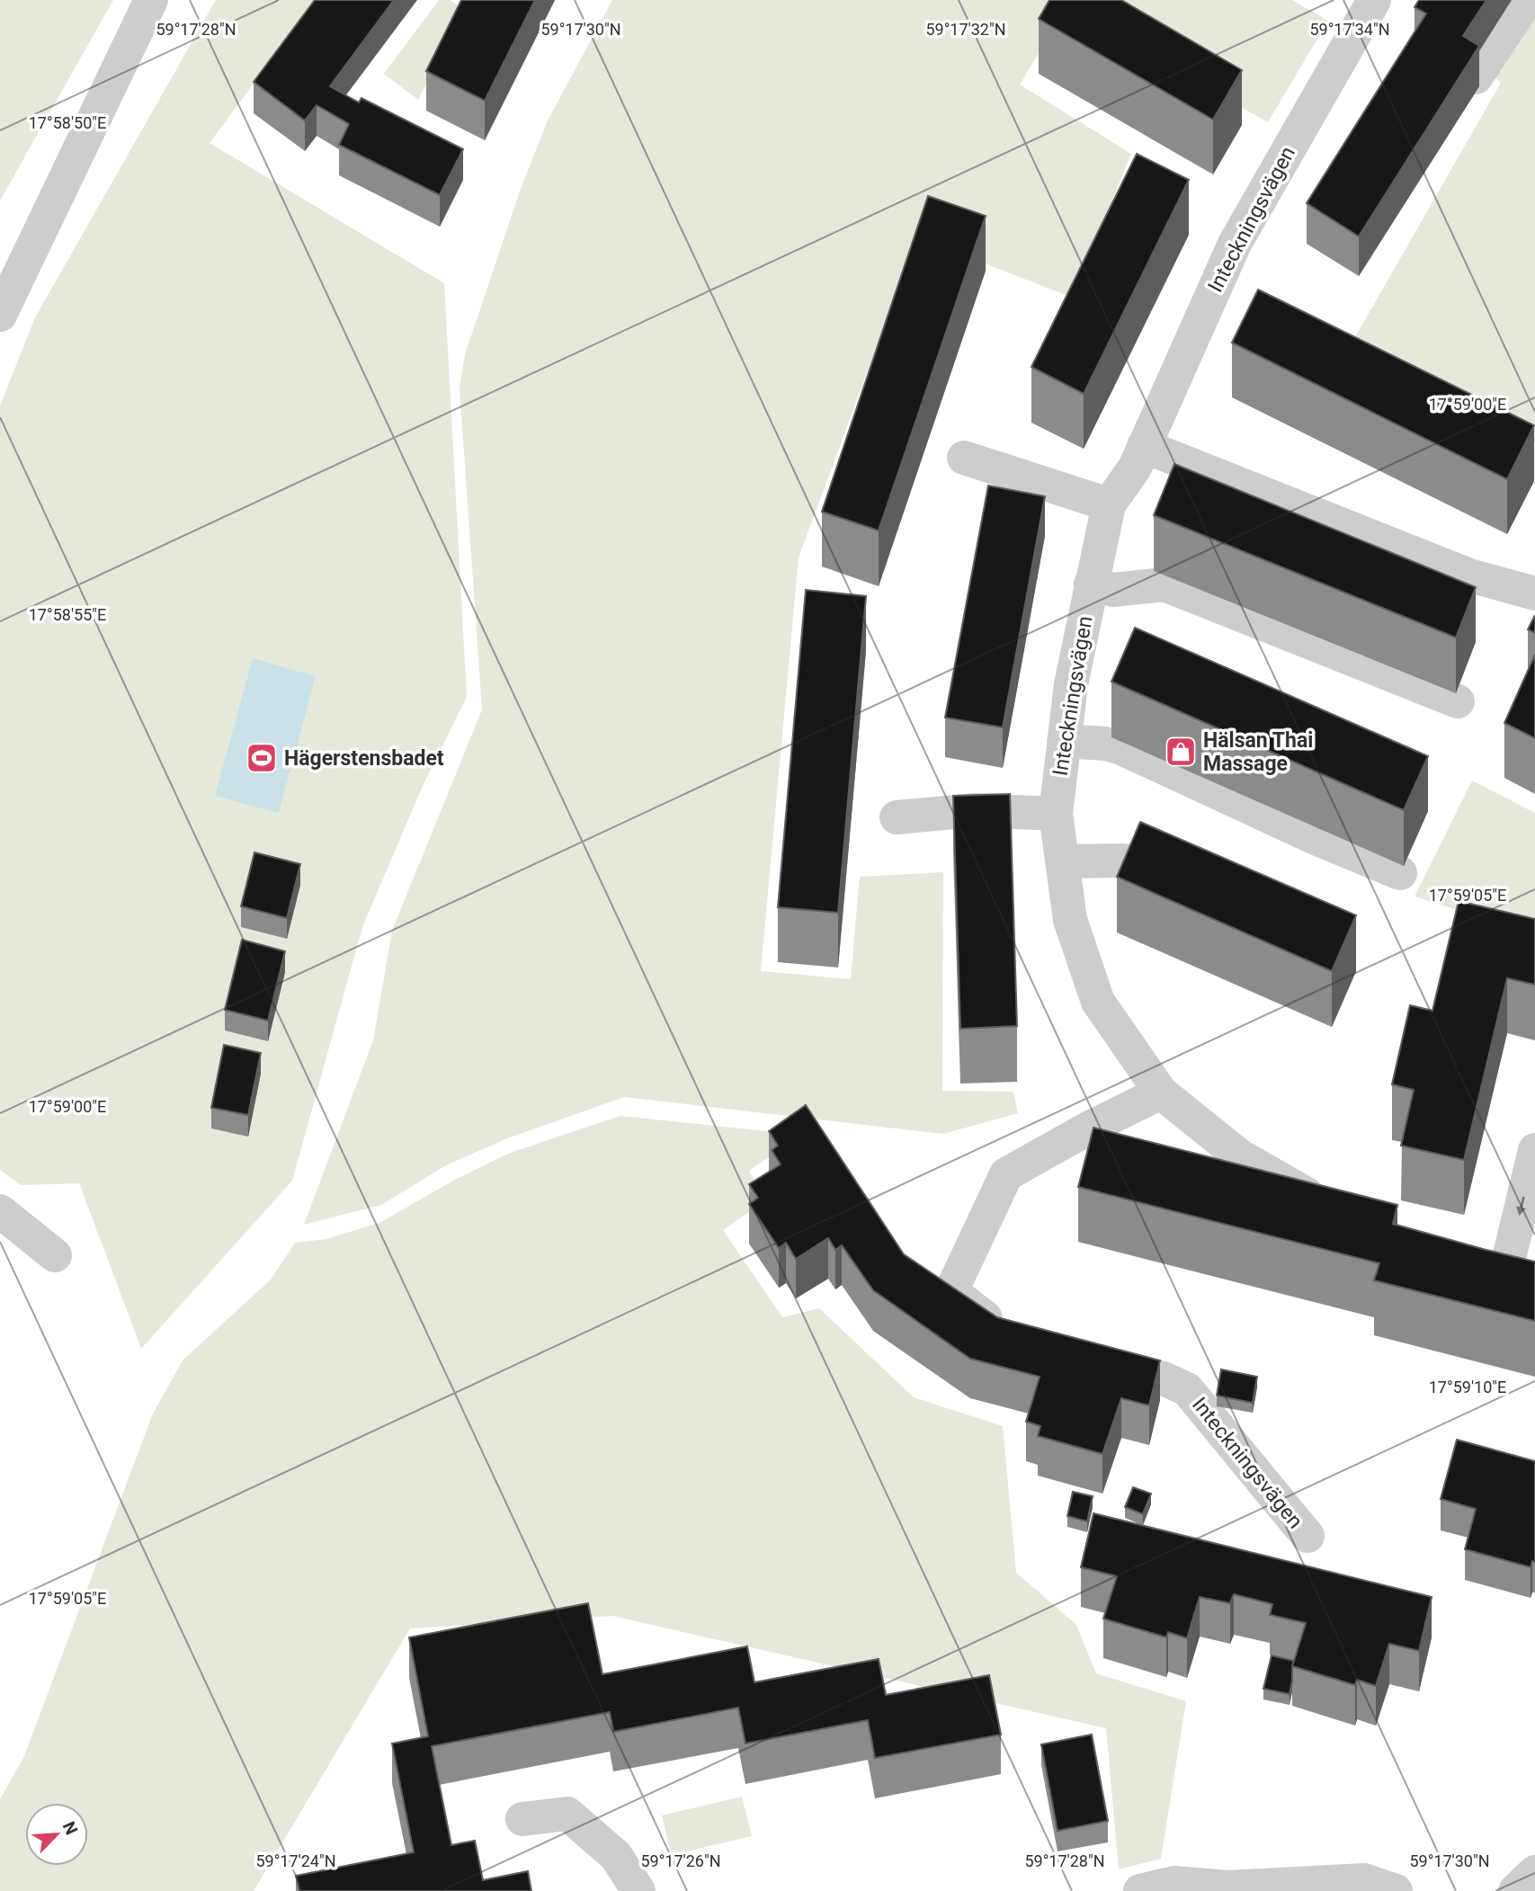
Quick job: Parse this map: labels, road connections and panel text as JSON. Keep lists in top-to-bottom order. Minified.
{"streets":{"street":["Inteckningsvägen"]},"places":{"shop":["Hälsan Thai Massage"],"sports":["Hägerstensbadet"]},"north":"top right","coordinates":["59°17'28\"N","59°17'30\"N","59°17'32\"N","59°17'34\"N","17°58'50\"E","17°59'00\"E","17°58'55\"E","17°59'05\"E","17°59'10\"E","59°17'24\"N","59°17'26\"N"]}
